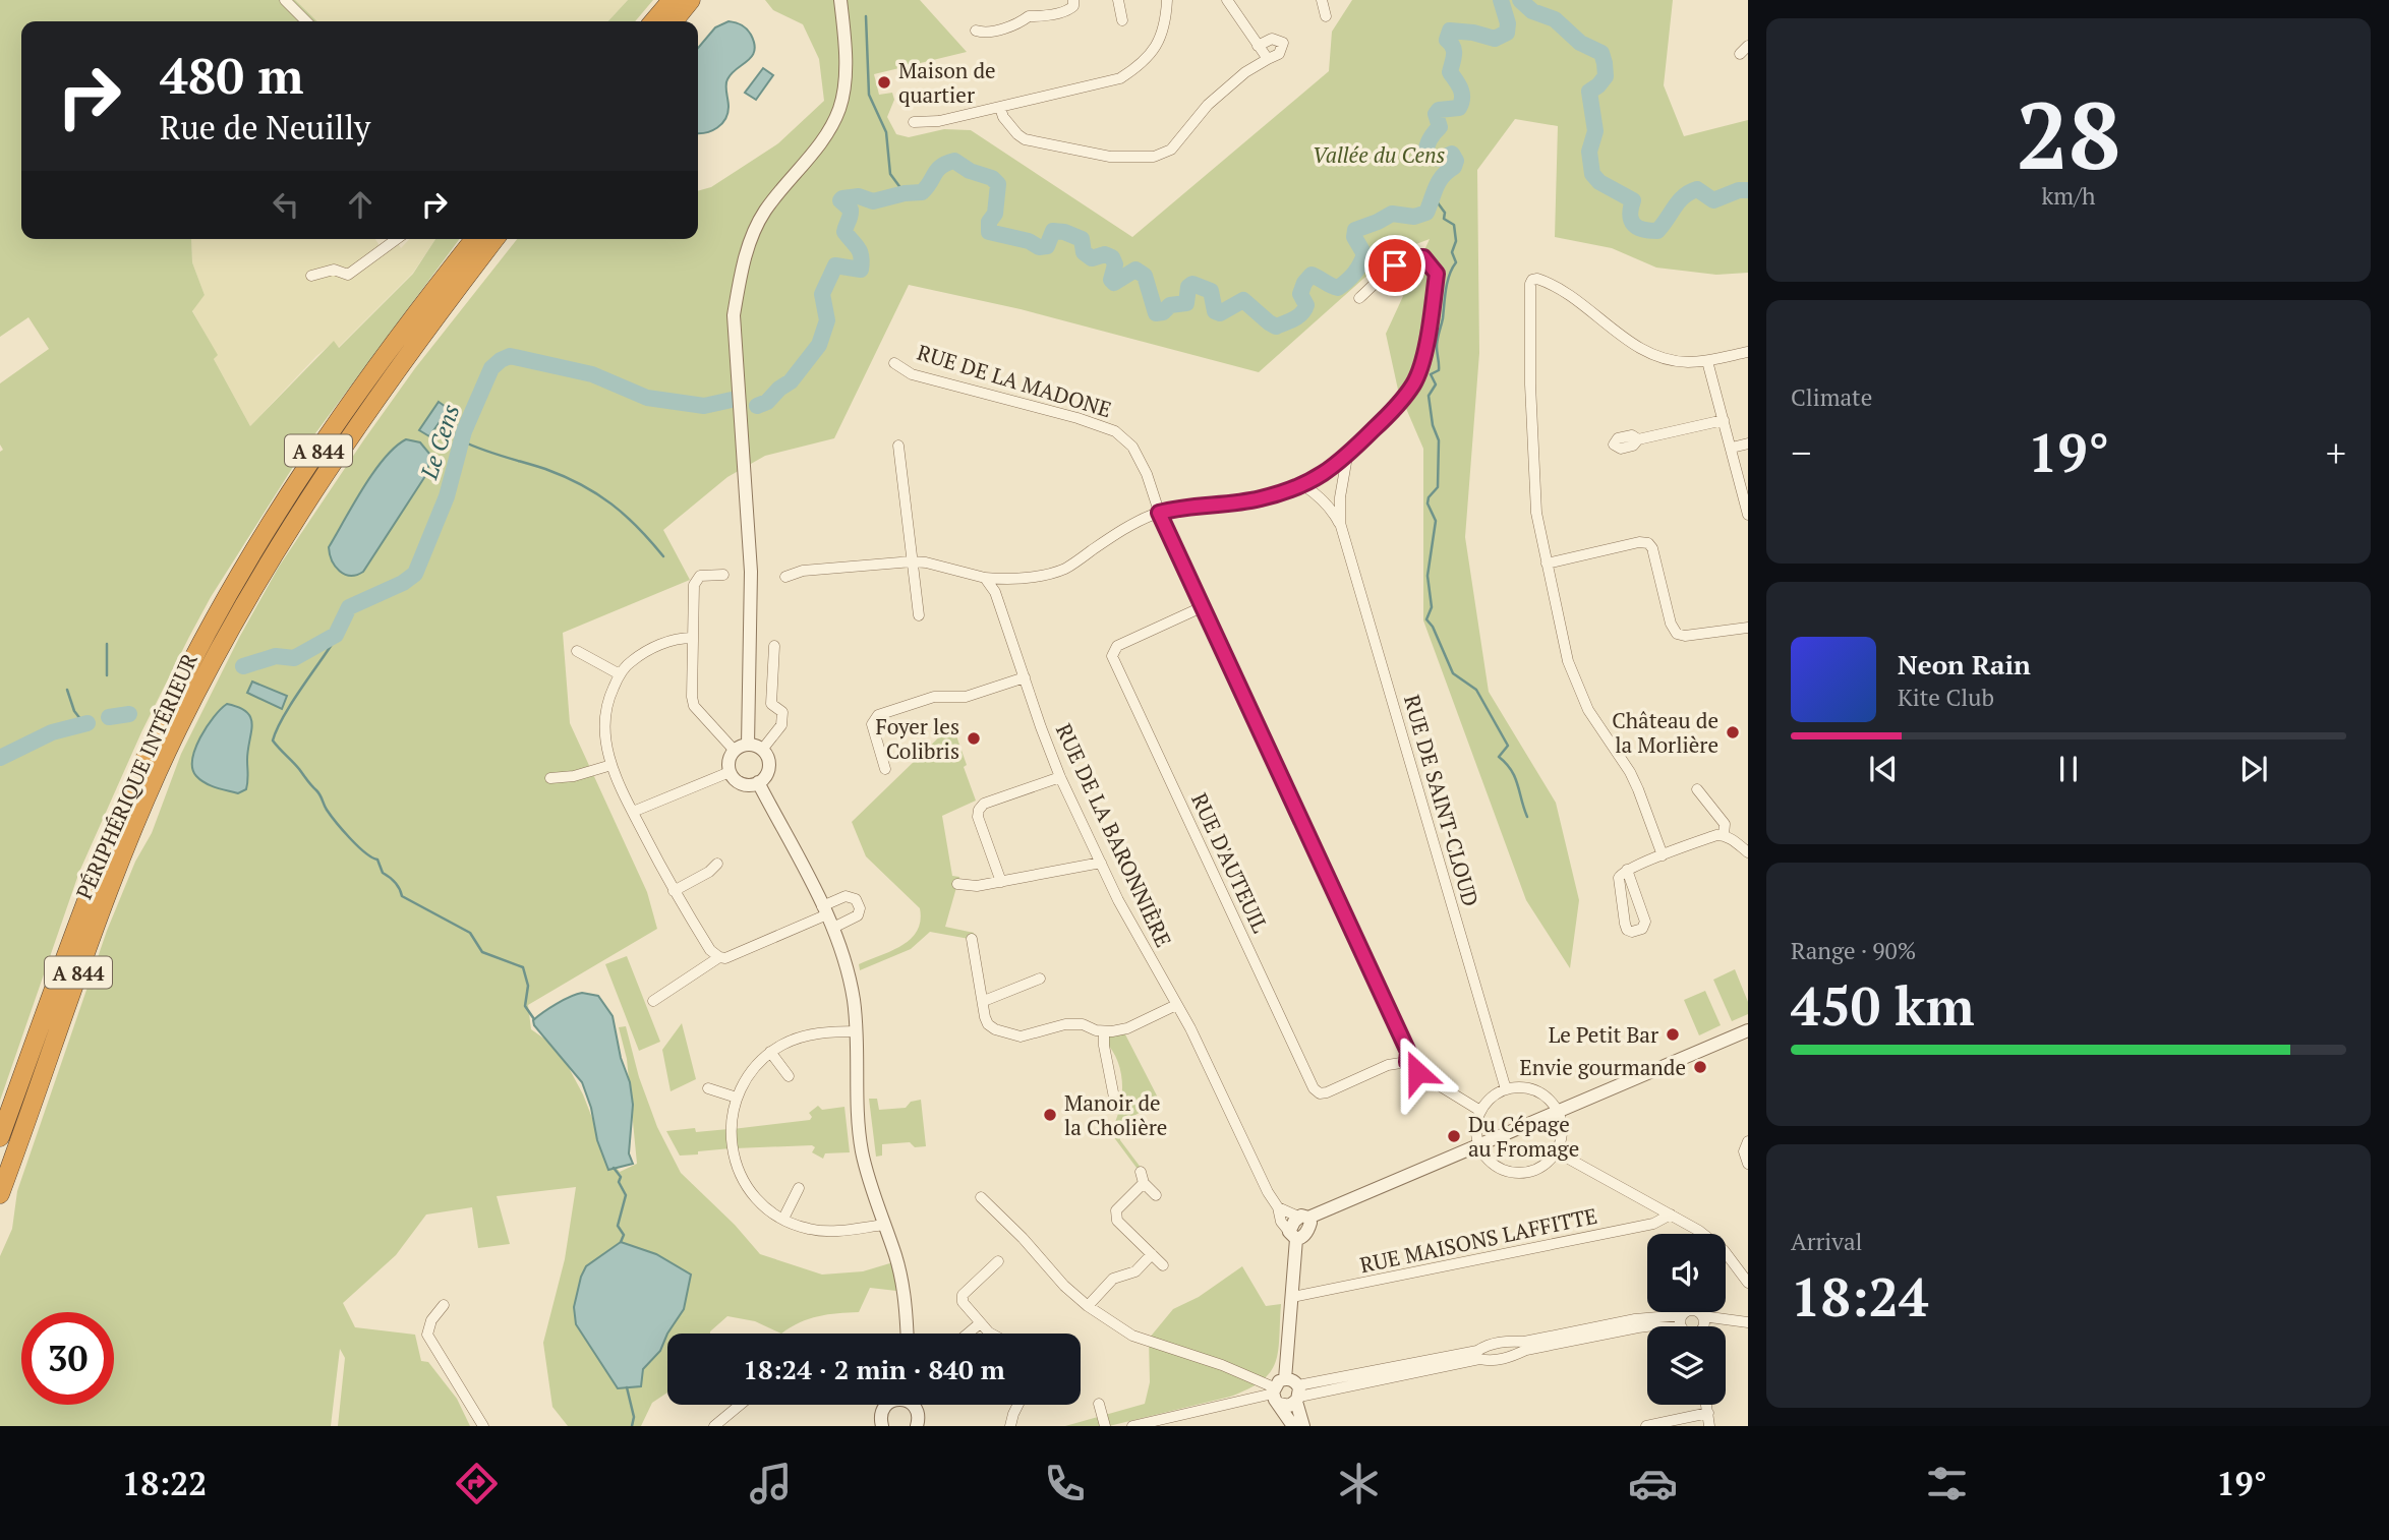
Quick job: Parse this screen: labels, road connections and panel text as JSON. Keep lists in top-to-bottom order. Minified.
{"streets":{"highway":["A 844","PÉRIPHÉRIQUE INTÉRIEUR"],"street":["RUE DE LA MADONE","RUE DE SAINT-CLOUD","RUE DE LA BARONNIÈRE","RUE D'AUTEUIL","RUE MAISONS LAFFITTE"]},"crossings":[["RUE DE LA MADONE","RUE D'AUTEUIL"]],"water":["Le Cens"],"parks":["Vallée du Cens"],"places":["Maison de quartier","Château de la Morlière","Foyer les Colibris","Le Petit Bar","Envie gourmande","Manoir de la Cholière","Du Cépage au Fromage"],"page":{"tile":[["28","km/h"],"Climate",["Range · 90%","450 km"],["Arrival","18:24"]],"turn":["480 m","Rue de Neuilly"],"heat":["−","19°","+"],"song":["Neon Rain","Kite Club"],"limit":"30","trip":"18:24 · 2 min · 840 m","tabs":["18:22","19°"]}}
